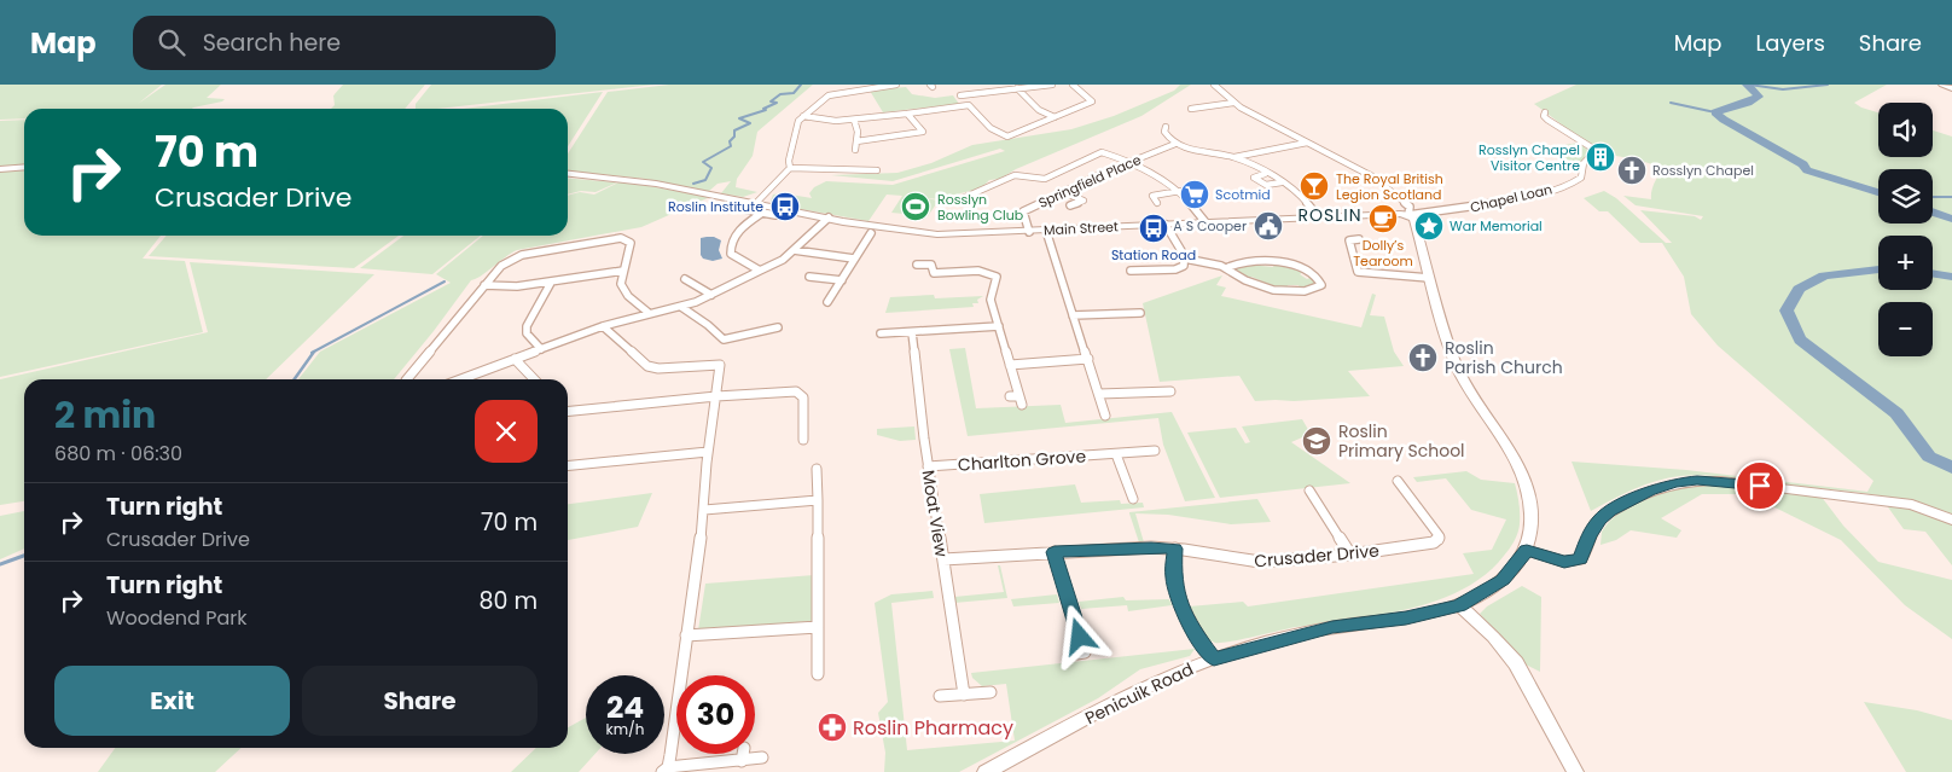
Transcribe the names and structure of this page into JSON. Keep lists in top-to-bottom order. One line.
{"streets":{"main road":["Main Street","Penicuik Road"],"street":["Springfield Place","Chapel Loan","Charlton Grove","Moat View","Crusader Drive"]},"crossings":[["Springfield Place","Main Street"],["Chapel Loan","Main Street"],["Chapel Loan","Penicuik Road"],["Main Street","Penicuik Road"],["Charlton Grove","Moat View"],["Moat View","Crusader Drive"]],"districts":["ROSLIN"],"places":{"building":["Rosslyn Chapel Visitor Centre"],"church":["Rosslyn Chapel","Roslin Parish Church"],"bar":["The Royal British Legion Scotland"],"supermarket":["Scotmid"],"bus stop":["Roslin Institute","Station Road"],"sports":["Rosslyn Bowling Club"],"cafe":["Dolly’s Tearoom"],"public building":["A S Cooper"],"place":["War Memorial"],"school or university":["Roslin Primary School"],"pharmacy":["Roslin Pharmacy"]},"page":{"header":"Map","search":"Search here","nav":["Map","Layers","Share"],"map_buttons":["+","−"],"turn":["70 m","Crusader Drive"],"heading":["2 min","680 m · 06:30"],"list":[{"name":"Turn right","note":"Crusader Drive","value":"70 m"},{"name":"Turn right","note":"Woodend Park","value":"80 m"}],"buttons":["Exit","Share"],"speed":"24 km/h","limit":"30"}}
